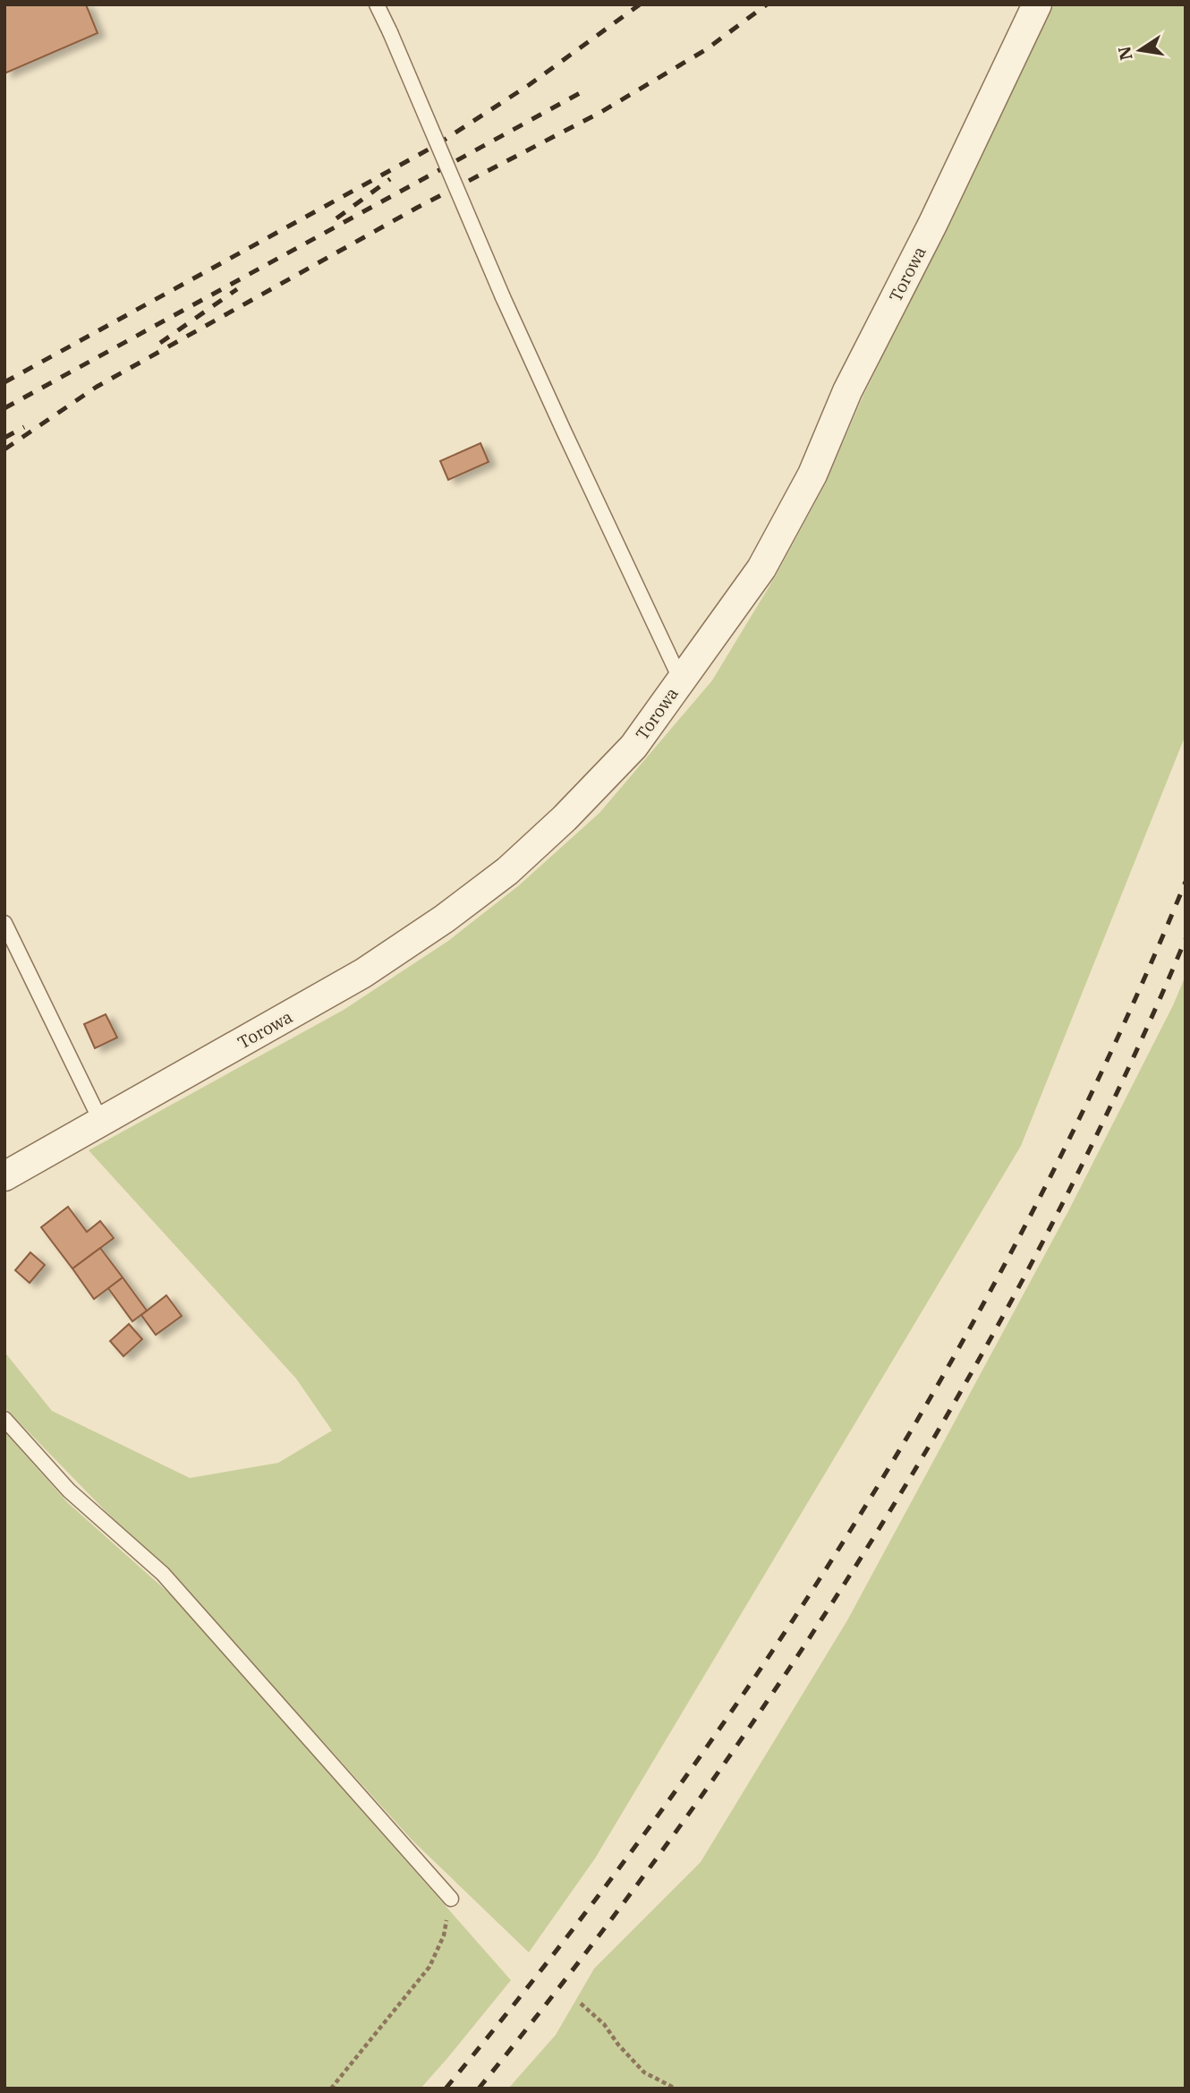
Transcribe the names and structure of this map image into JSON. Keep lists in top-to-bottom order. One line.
{"streets":{"street":["Torowa"]},"north":"left"}
